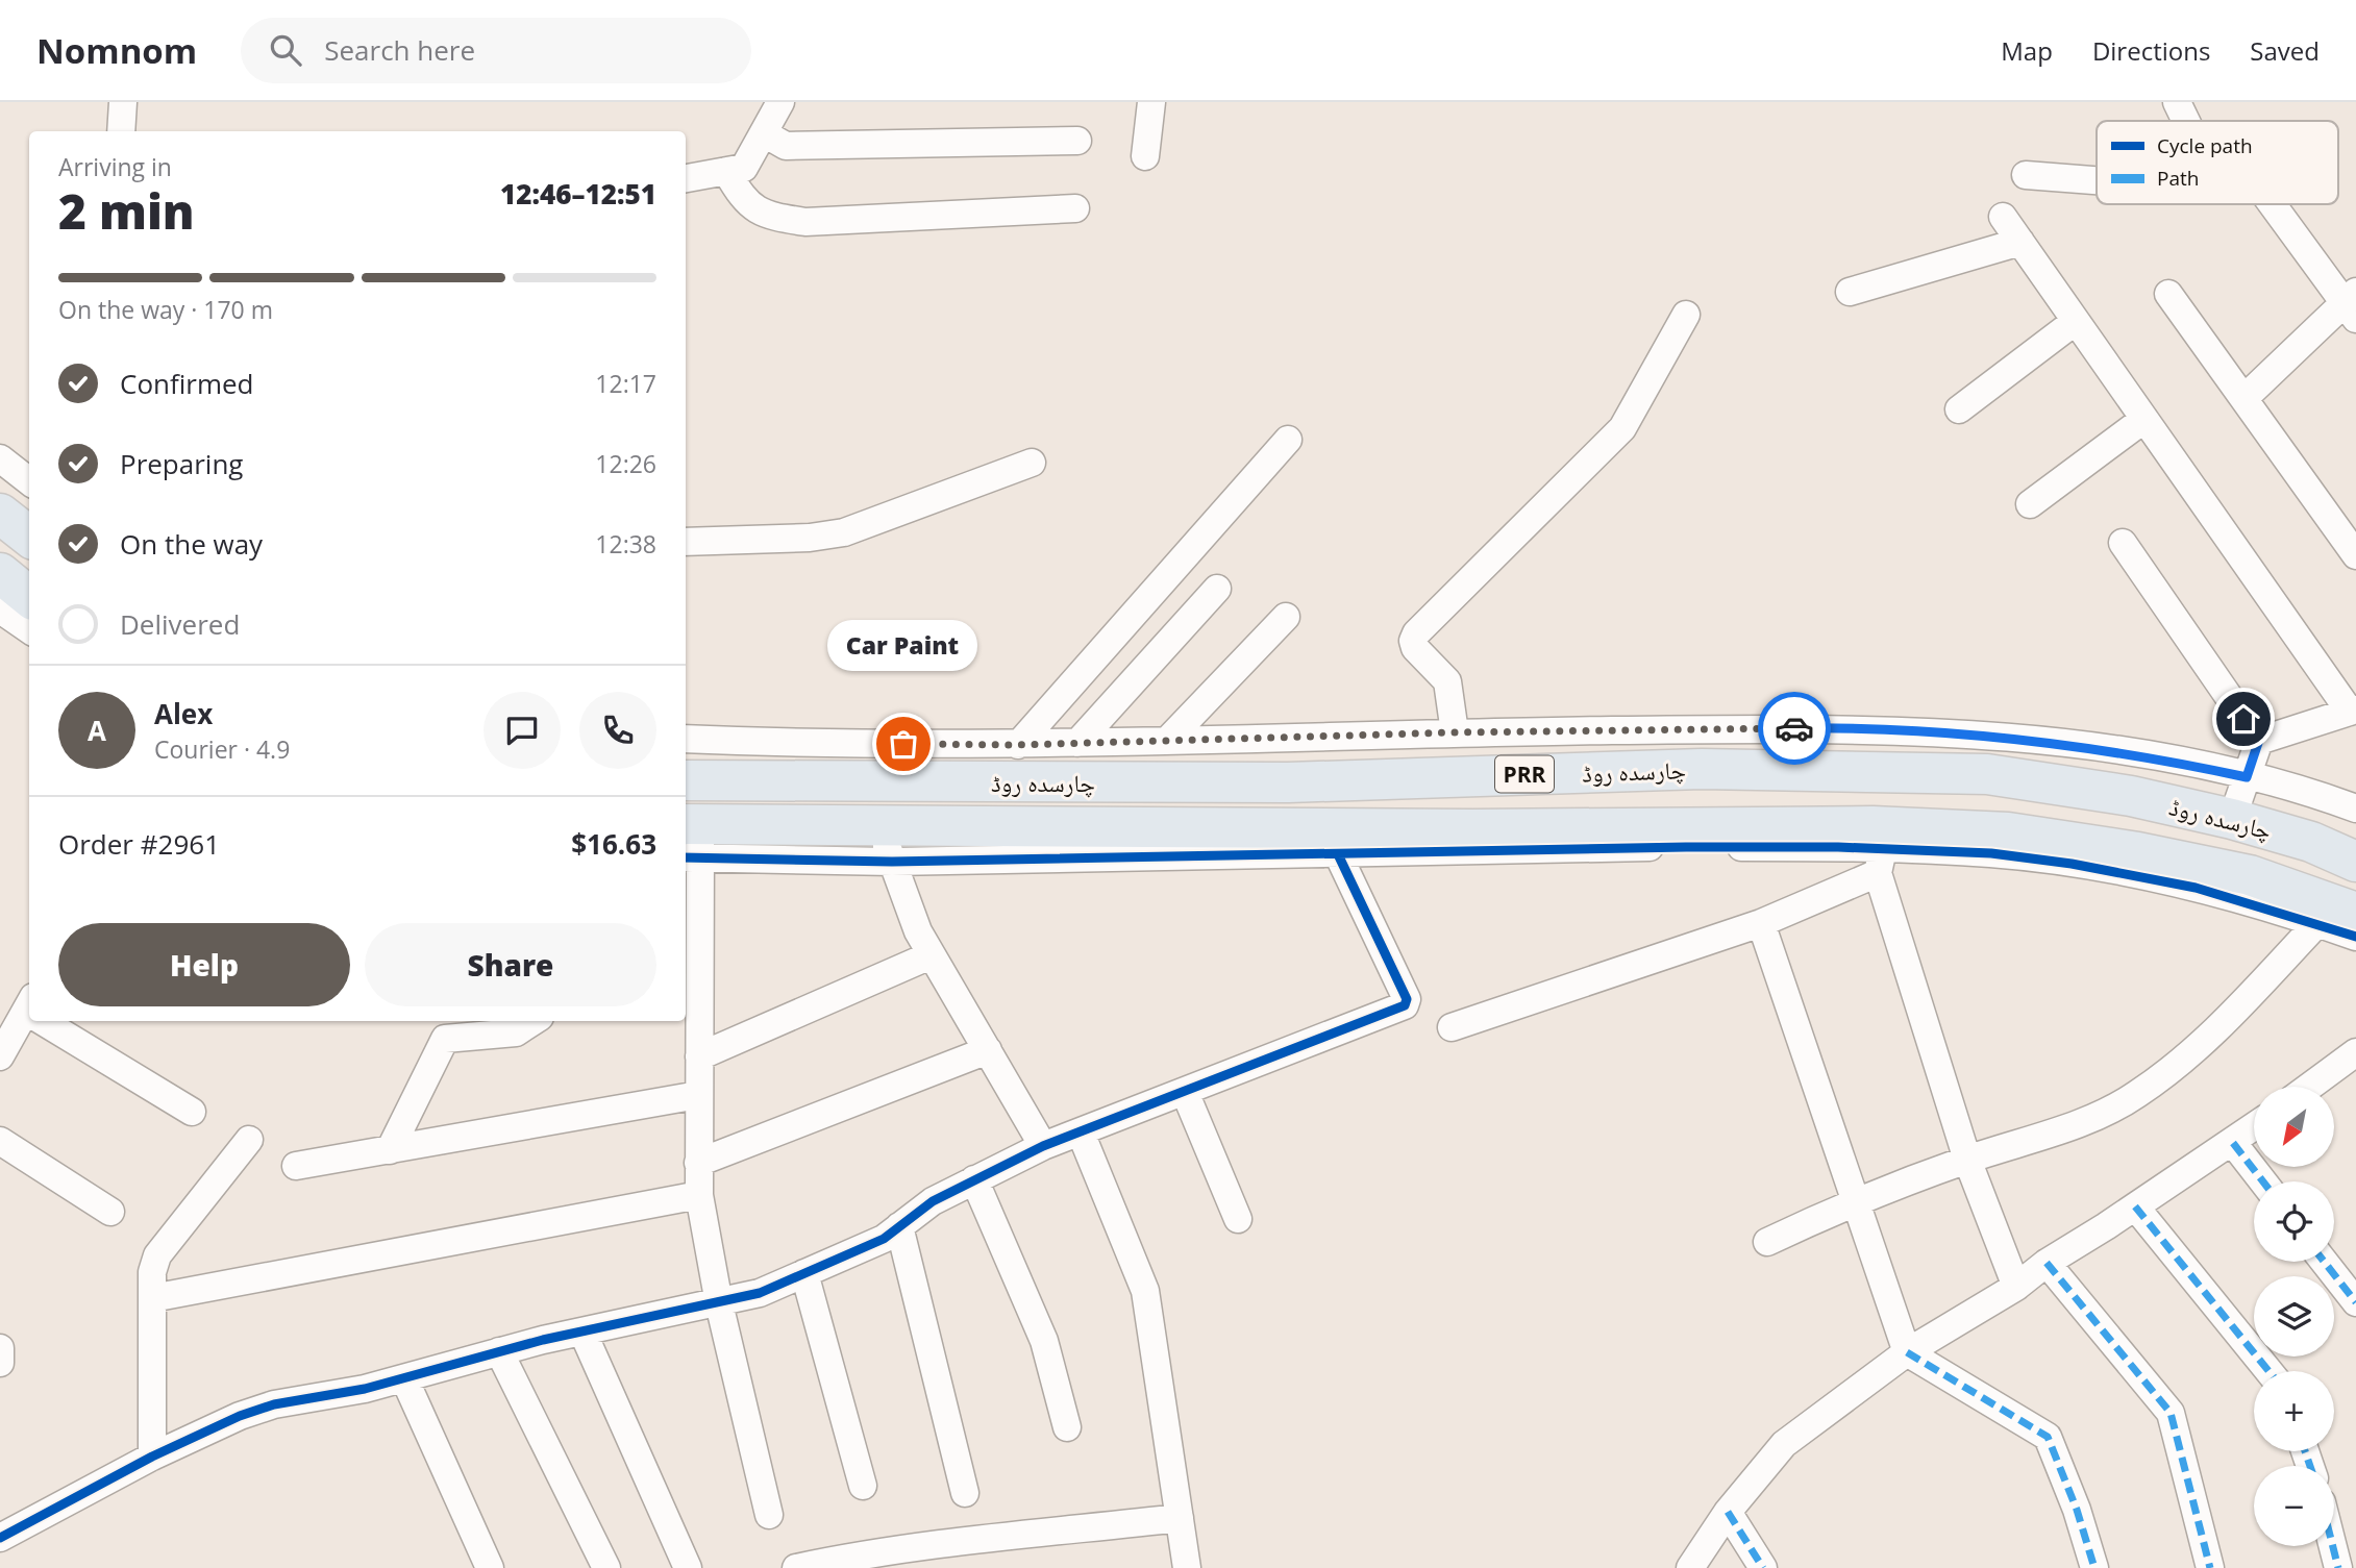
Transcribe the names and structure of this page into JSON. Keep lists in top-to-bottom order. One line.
{"streets":{"highway":["چارسدہ روڈ","PRR"]},"places":["Car Paint"],"legend":["Cycle path","Path"],"north":"bottom left","page":{"header":"Nomnom","search":"Search here","nav":["Map","Directions","Saved"],"heading":["2 min","Arriving in","12:46–12:51"],"panel":["Alex","Courier · 4.9","Order #2961","$16.63"],"bar":"On the way · 170 m","list":[["Confirmed","12:17"],["Preparing","12:26"],["On the way","12:38"],"Delivered"],"bubble":"Car Paint","round":"A","buttons":["Help","Share"],"map_buttons":["+","−"]}}
